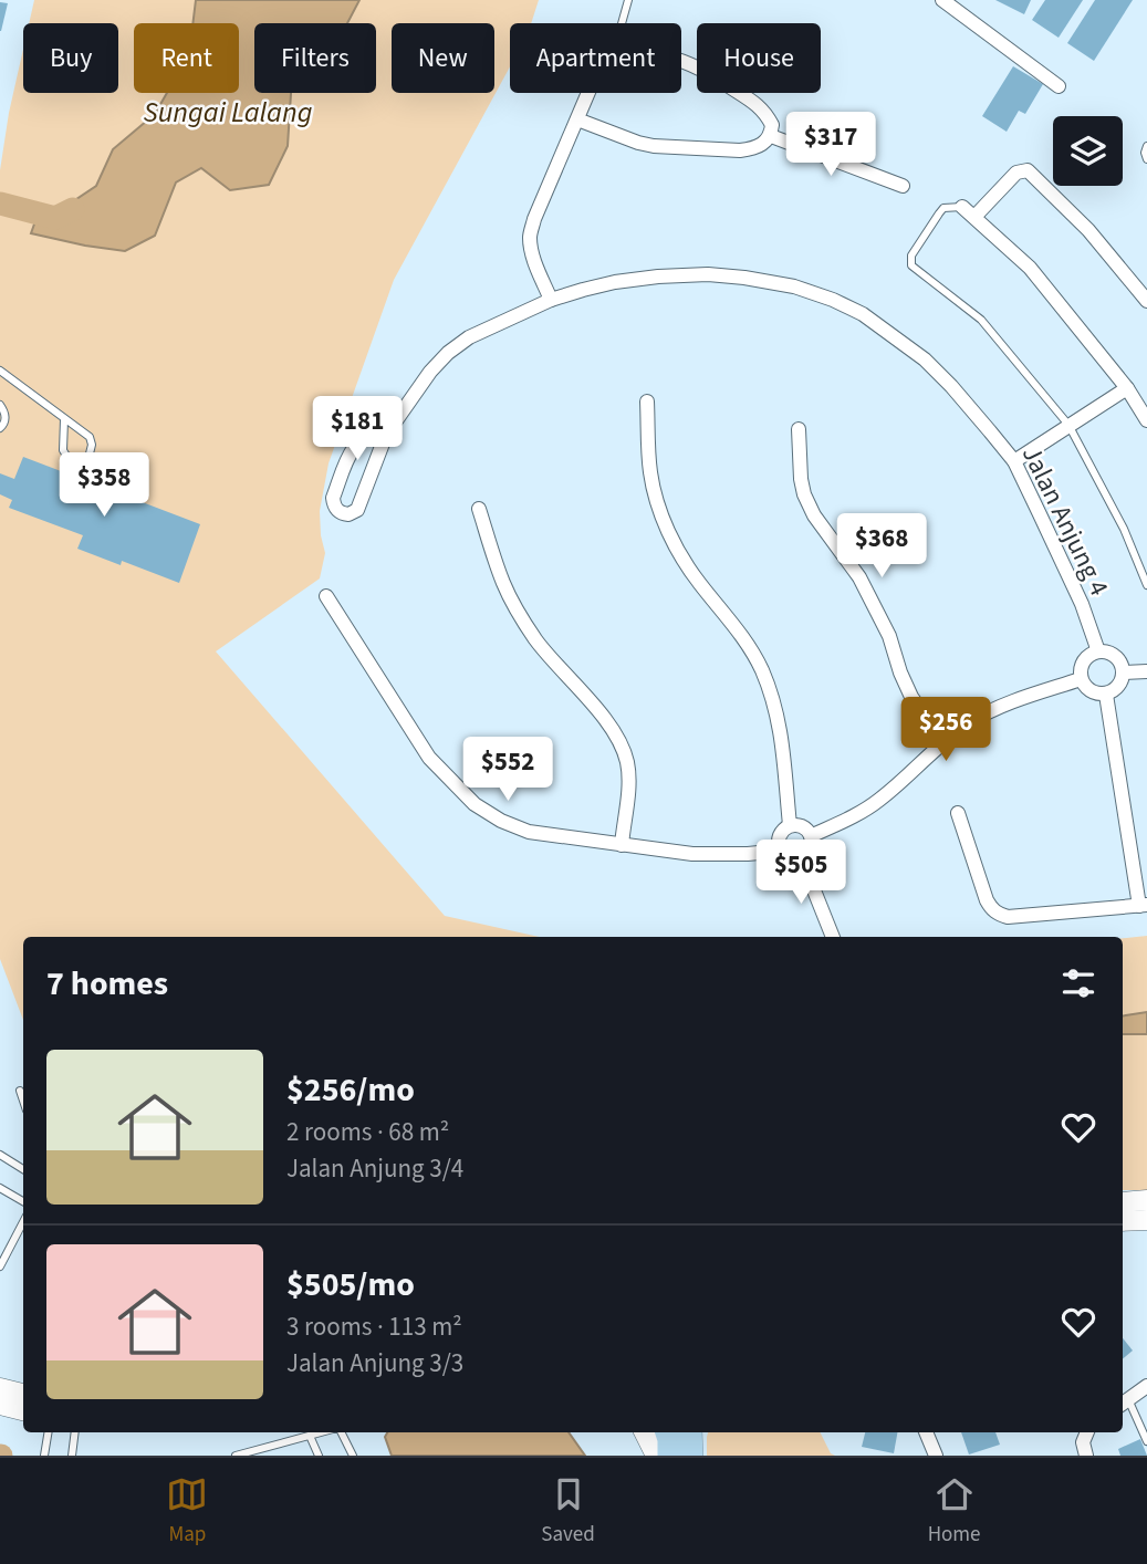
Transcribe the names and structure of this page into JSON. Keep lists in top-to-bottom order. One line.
{"streets":{"street":["Jalan Anjung 4"]},"water":["Sungai Lalang"],"page":{"chip":["Buy","Rent","Filters","New","Apartment","House"],"price":["$317","$181","$358","$368","$256","$552","$505"],"heading":"7 homes","list":[{"name":"$256/mo","note":"2 rooms · 68 m² · Jalan Anjung 3/4"},{"name":"$505/mo","note":"3 rooms · 113 m² · Jalan Anjung 3/3"}],"tabs":["Map","Saved","Home"]}}
